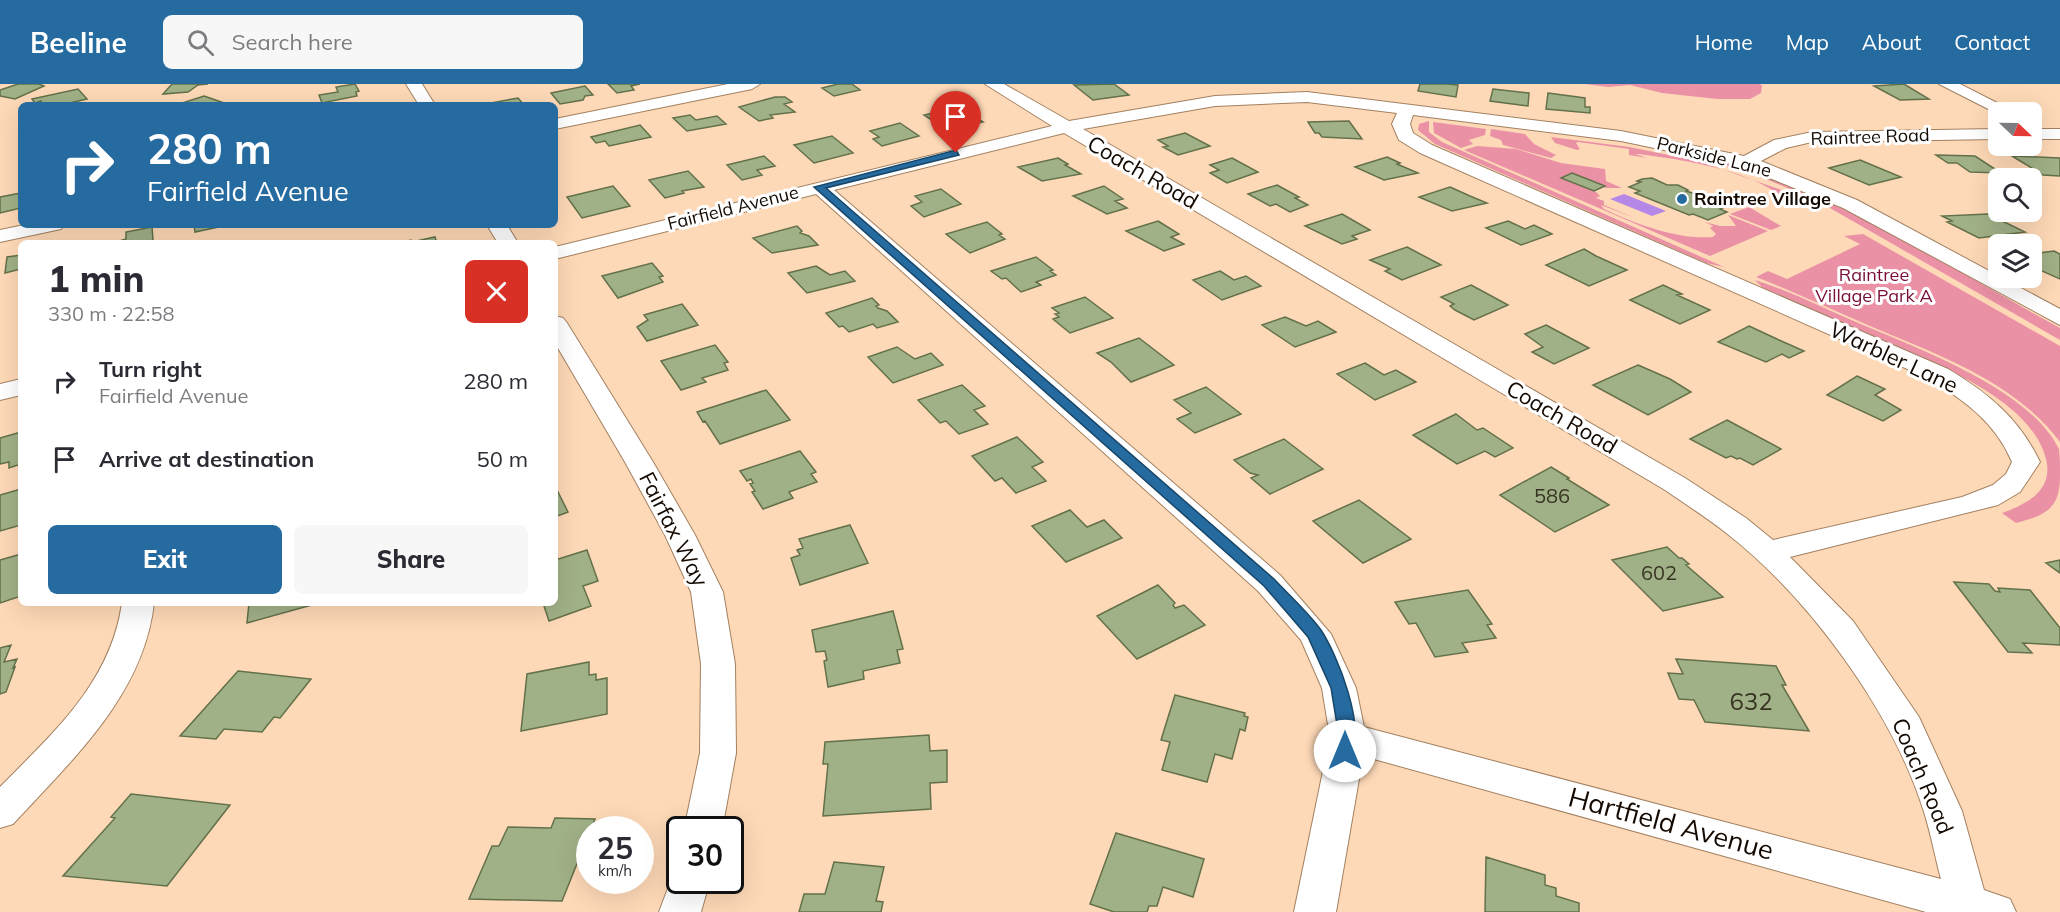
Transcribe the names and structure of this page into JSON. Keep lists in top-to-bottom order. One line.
{"streets":{"street":["Raintree Road","Parkside Lane","Coach Road","Fairfield Avenue","Warbler Lane","Fairfax Way","Hartfield Avenue"]},"crossings":[["Raintree Road","Parkside Lane"],["Parkside Lane","Fairfield Avenue"],["Parkside Lane","Warbler Lane"],["Coach Road","Fairfield Avenue"],["Coach Road","Warbler Lane"],["Coach Road","Hartfield Avenue"],["Fairfield Avenue","Warbler Lane"]],"parks":["Raintree Village Park A"],"places":["Raintree Village"],"house_numbers":["586","602","632"],"north":"right","page":{"header":"Beeline","search":"Search here","nav":["Home","Map","About","Contact"],"turn":["280 m","Fairfield Avenue"],"heading":["1 min","330 m · 22:58"],"list":[{"name":"Turn right","note":"Fairfield Avenue","value":"280 m"},{"name":"Arrive at destination","value":"50 m"}],"buttons":["Exit","Share"],"speed":"25 km/h","limit":"30"}}
